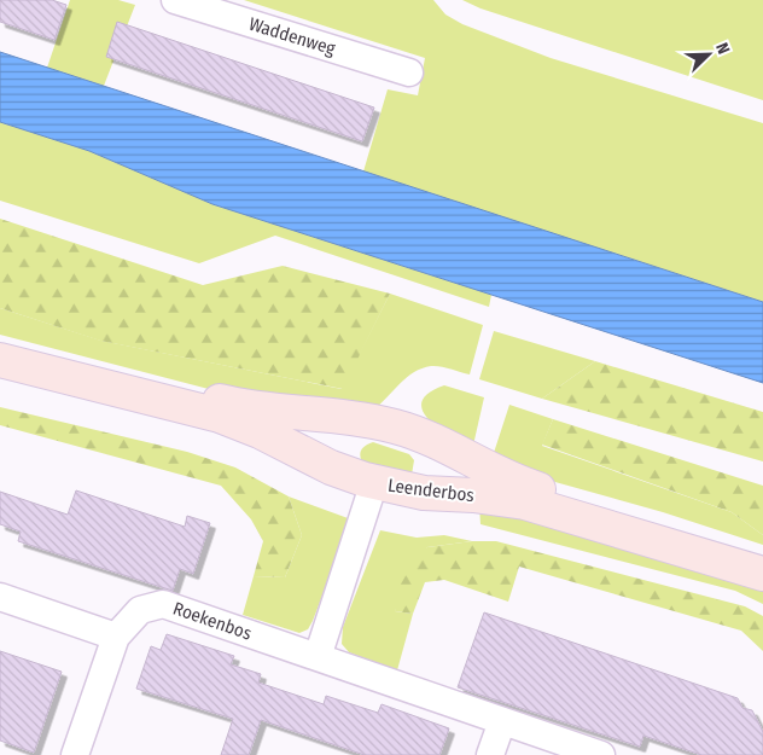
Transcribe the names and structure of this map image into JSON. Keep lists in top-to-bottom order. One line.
{"streets":{"main road":["Leenderbos"],"street":["Waddenweg","Roekenbos"]},"north":"top right"}
